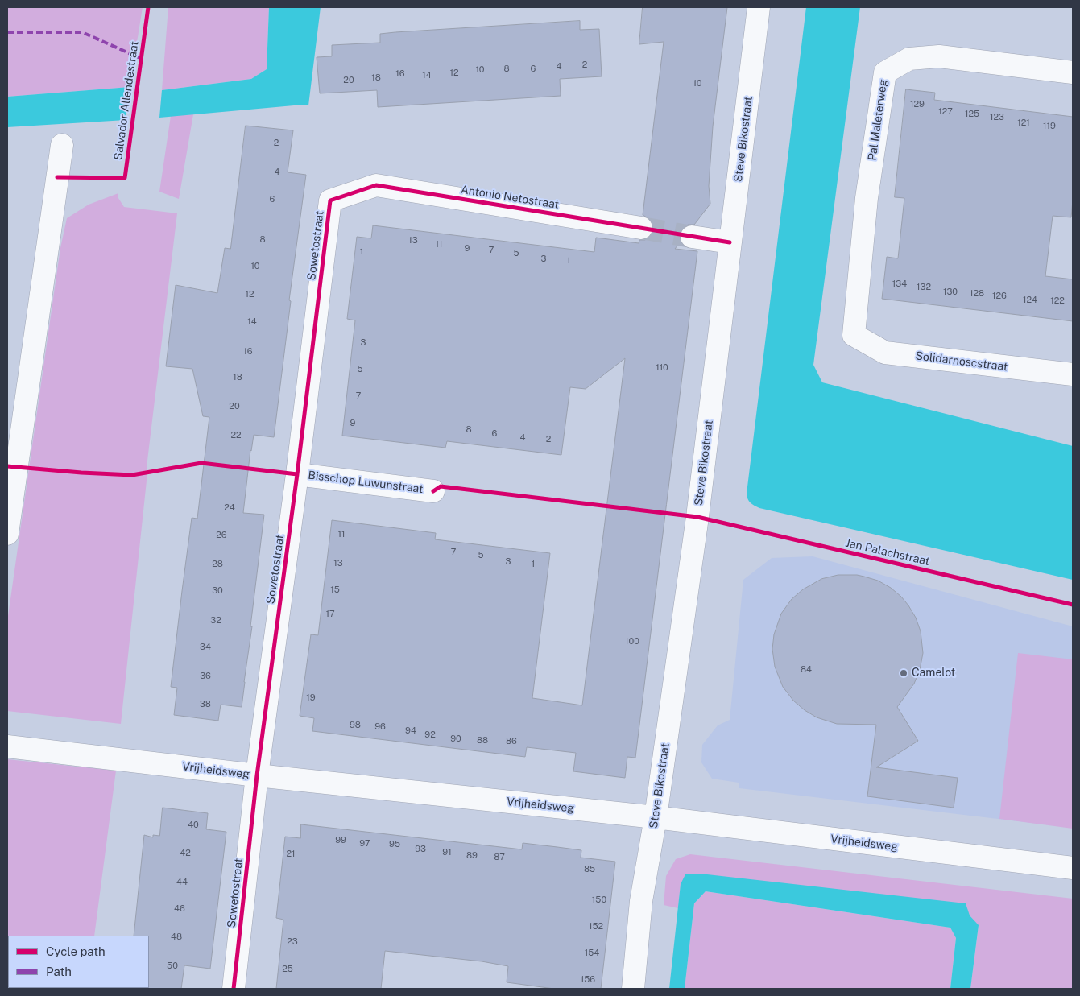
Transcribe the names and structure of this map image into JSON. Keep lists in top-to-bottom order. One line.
{"streets":{"street":["Pal Maleterweg","Steve Bikostraat","Antonio Netostraat","Sowetostraat","Solidarnoscstraat","Bisschop Luwunstraat","Vrijheidsweg"],"cycle path":["Salvador Allendestraat","Jan Palachstraat"]},"crossings":[["Pal Maleterweg","Solidarnoscstraat"],["Steve Bikostraat","Vrijheidsweg"],["Antonio Netostraat","Sowetostraat"],["Sowetostraat","Bisschop Luwunstraat"],["Sowetostraat","Vrijheidsweg"]],"places":["Camelot"],"house_numbers":["2","4","8","6","10","12","16","14","18","20","10","129","127","125","123","121","119","2","4","6","8","13","11","9","7","1","5","3","1","10","134","132","130","128","12","126","124","122","14","3","16","110","5","18","7","20","9","8","6","22","4","2","24","11","26","7","5","3","13","28","1","15","30","17","32","100","34","84","36","19","38","98","96","94","92","90","88","86","40","99","97","95","93","91","42","21","89","87","85","44","150","46","152","48","23","154","50","25","156"],"legend":["Cycle path","Path"]}
